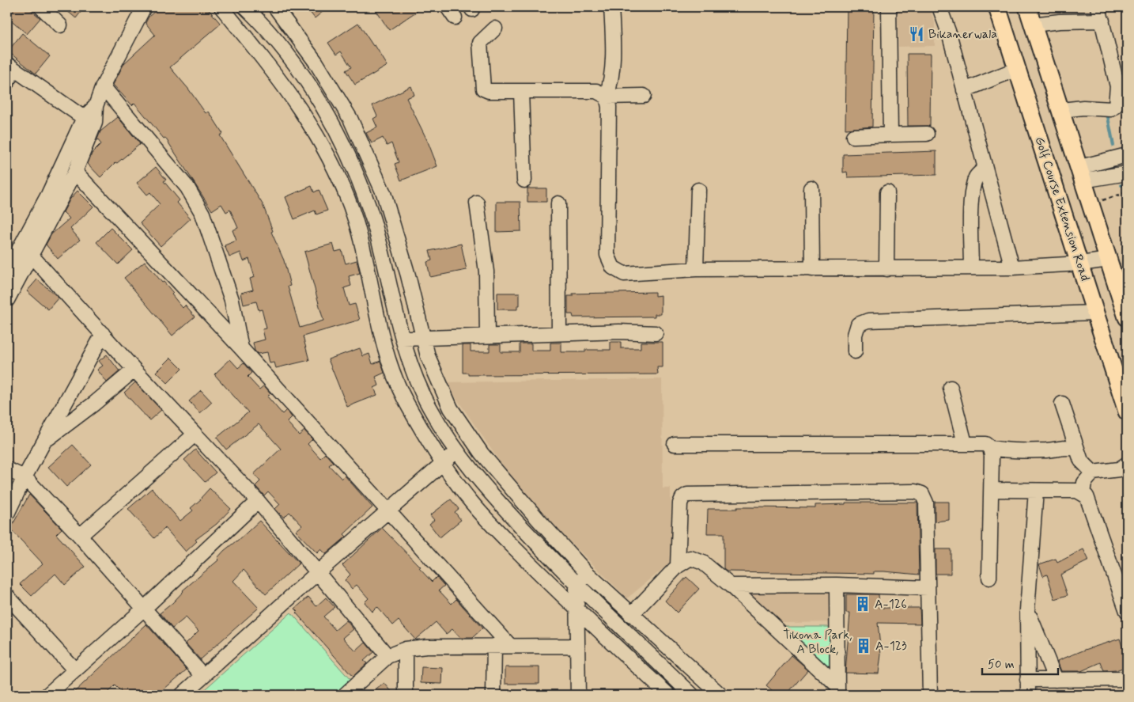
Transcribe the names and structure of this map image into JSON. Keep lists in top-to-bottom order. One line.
{"streets":{"main road":["Golf Course Extension Road"]},"parks":["Tikona Park, A Block,"],"places":{"restaurant":["Bikanerwala"],"building":["A-126","A-123"]},"scale_bar":"50 m"}
